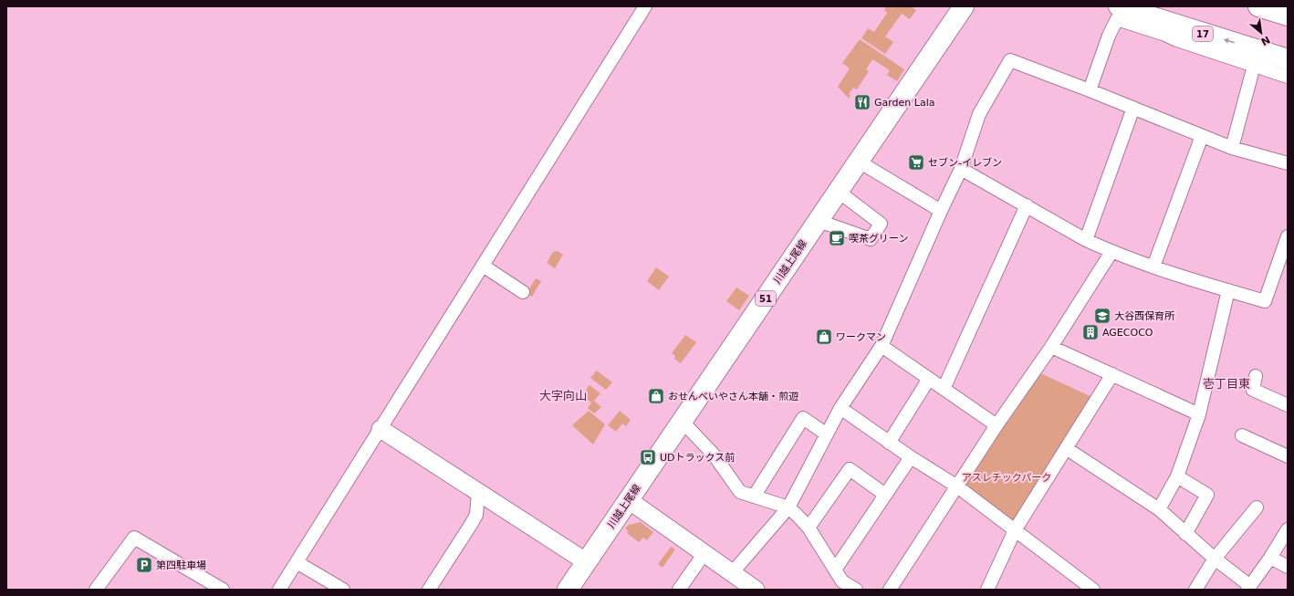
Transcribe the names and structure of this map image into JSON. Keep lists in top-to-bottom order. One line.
{"streets":{"main road":["17","川越上尾線","51"]},"districts":["壱丁目東","大字向山"],"parks":["アスレチックパーク"],"places":{"restaurant":["Garden Lala"],"supermarket":["セブン-イレブン"],"cafe":["喫茶グリーン"],"school or university":["大谷西保育所"],"building":["AGECOCO"],"shop":["ワークマン","おせんべいやさん本舗・煎遊"],"bus stop":["UDトラックス前"],"parking":["第四駐車場"]},"north":"bottom right"}
